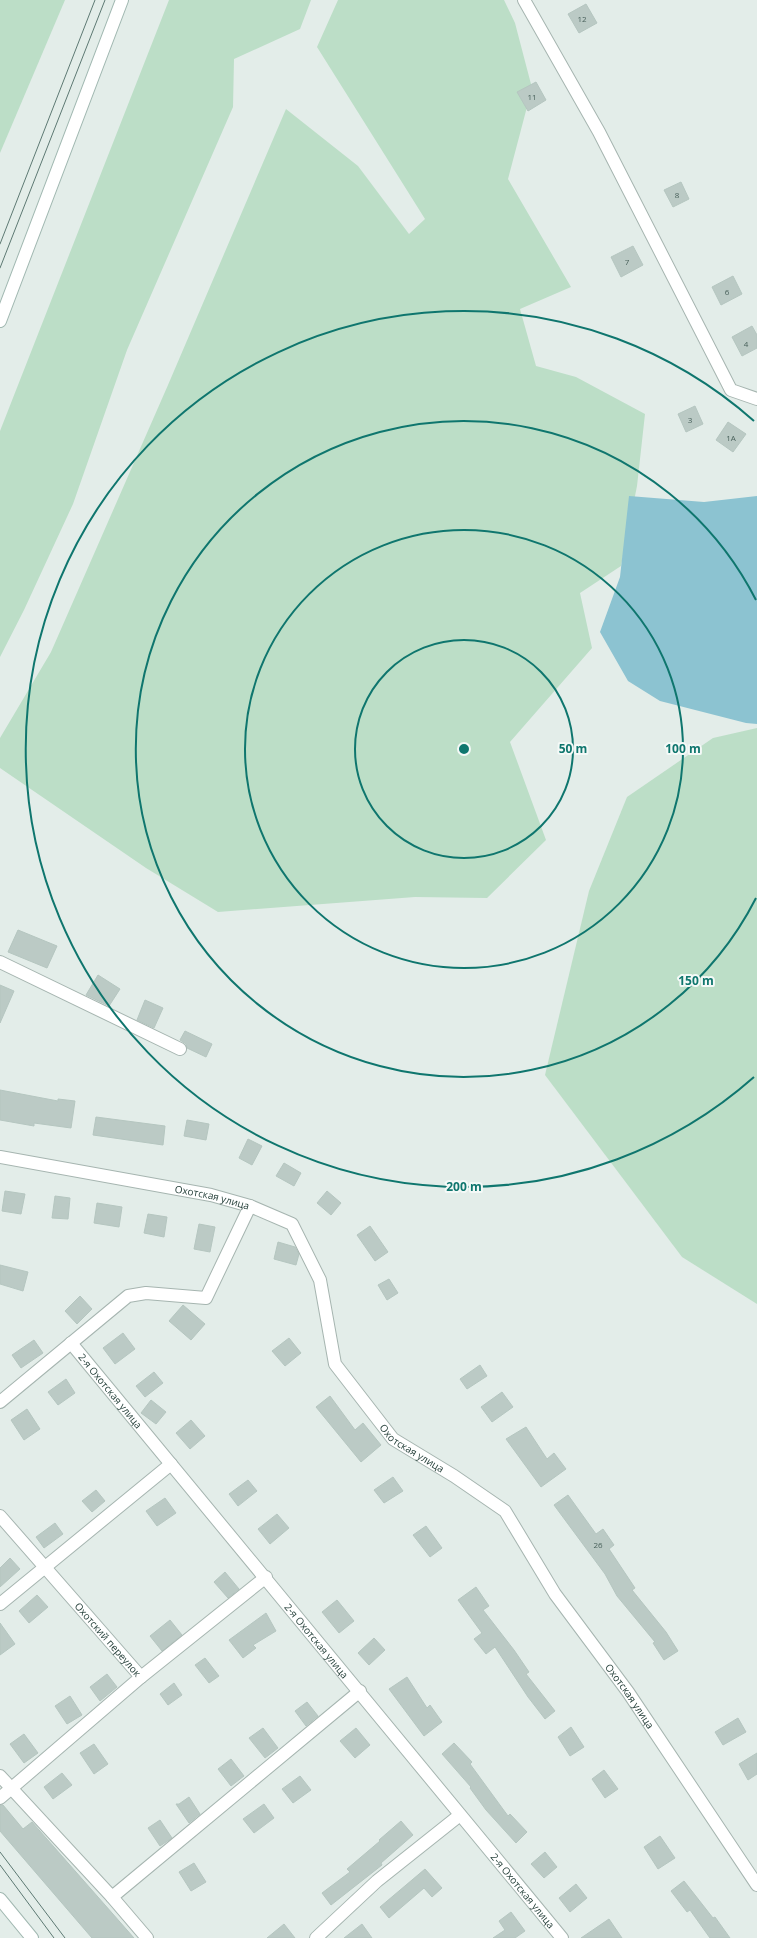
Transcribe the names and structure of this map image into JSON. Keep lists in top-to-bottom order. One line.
{"streets":{"street":["Охотская улица","2-я Охотская улица","Охотский переулок"]},"house_numbers":["12","11","8","7","6","4","3","1А","26"],"rings":["50 m","100 m","150 m","200 m"]}
